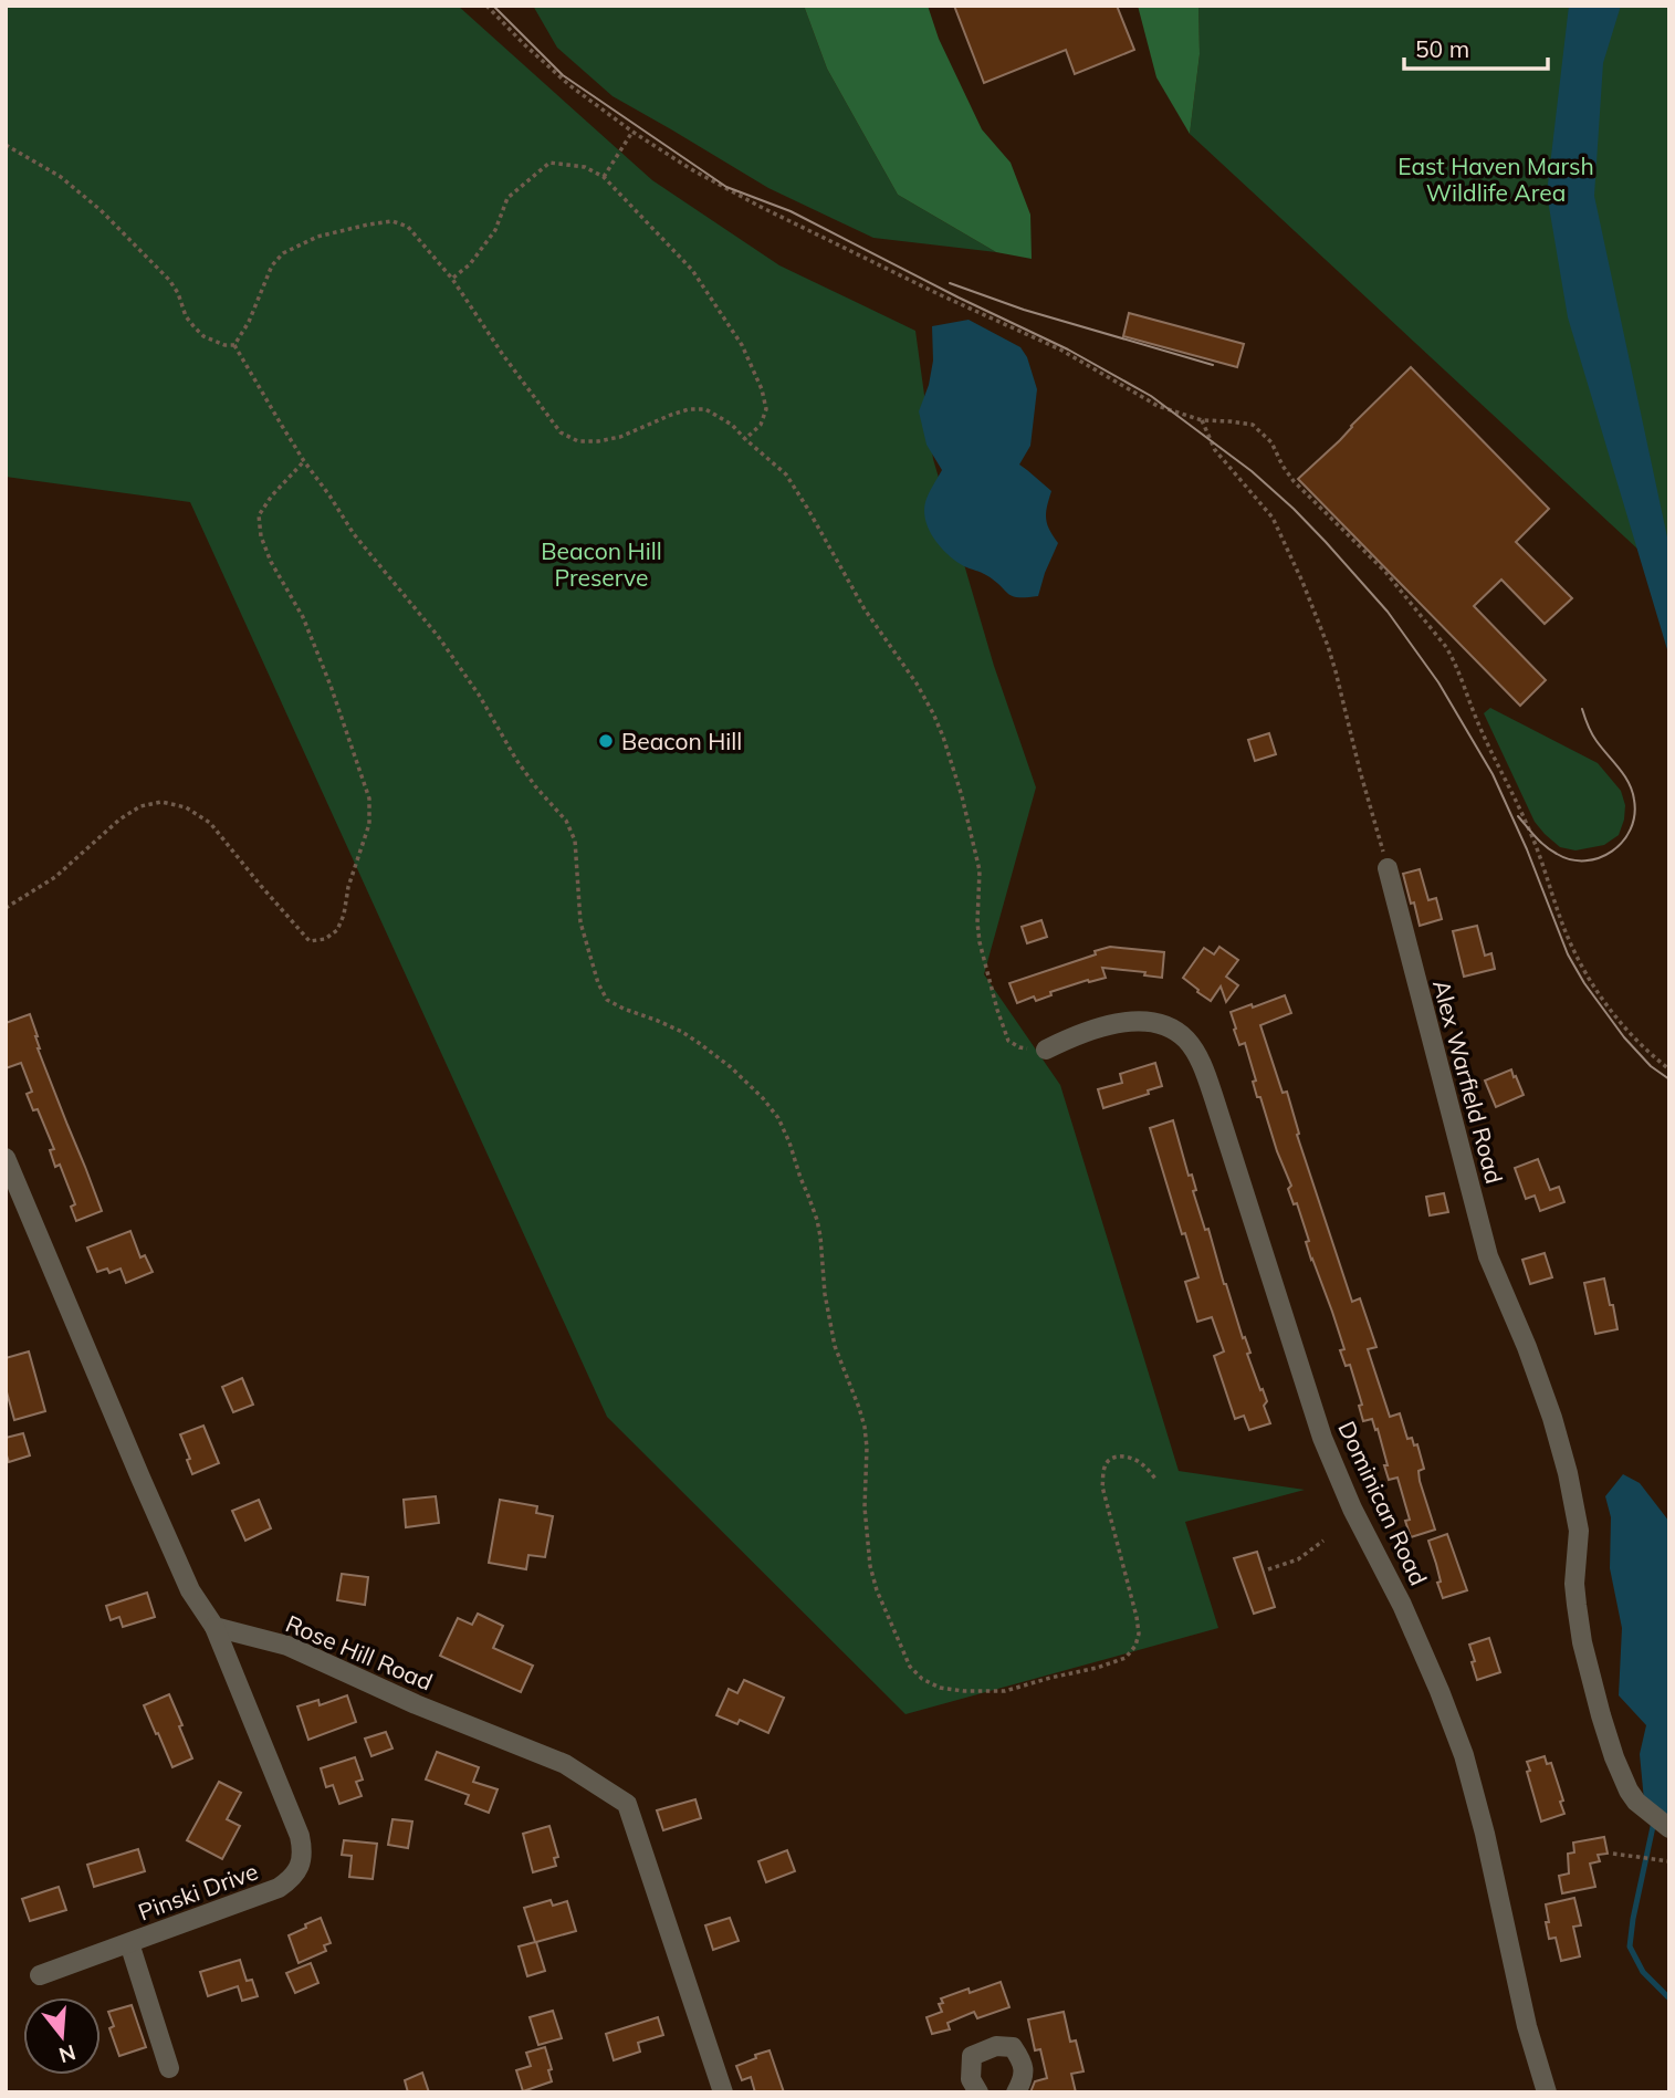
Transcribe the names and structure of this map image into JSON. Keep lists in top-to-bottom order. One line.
{"streets":{"street":["Alex Warfield Road","Dominican Road","Rose Hill Road","Pinski Drive"]},"crossings":[["Rose Hill Road","Pinski Drive"]],"parks":["East Haven Marsh Wildlife Area","Beacon Hill Preserve"],"places":["Beacon Hill"],"scale_bar":"50 m","north":"bottom"}
